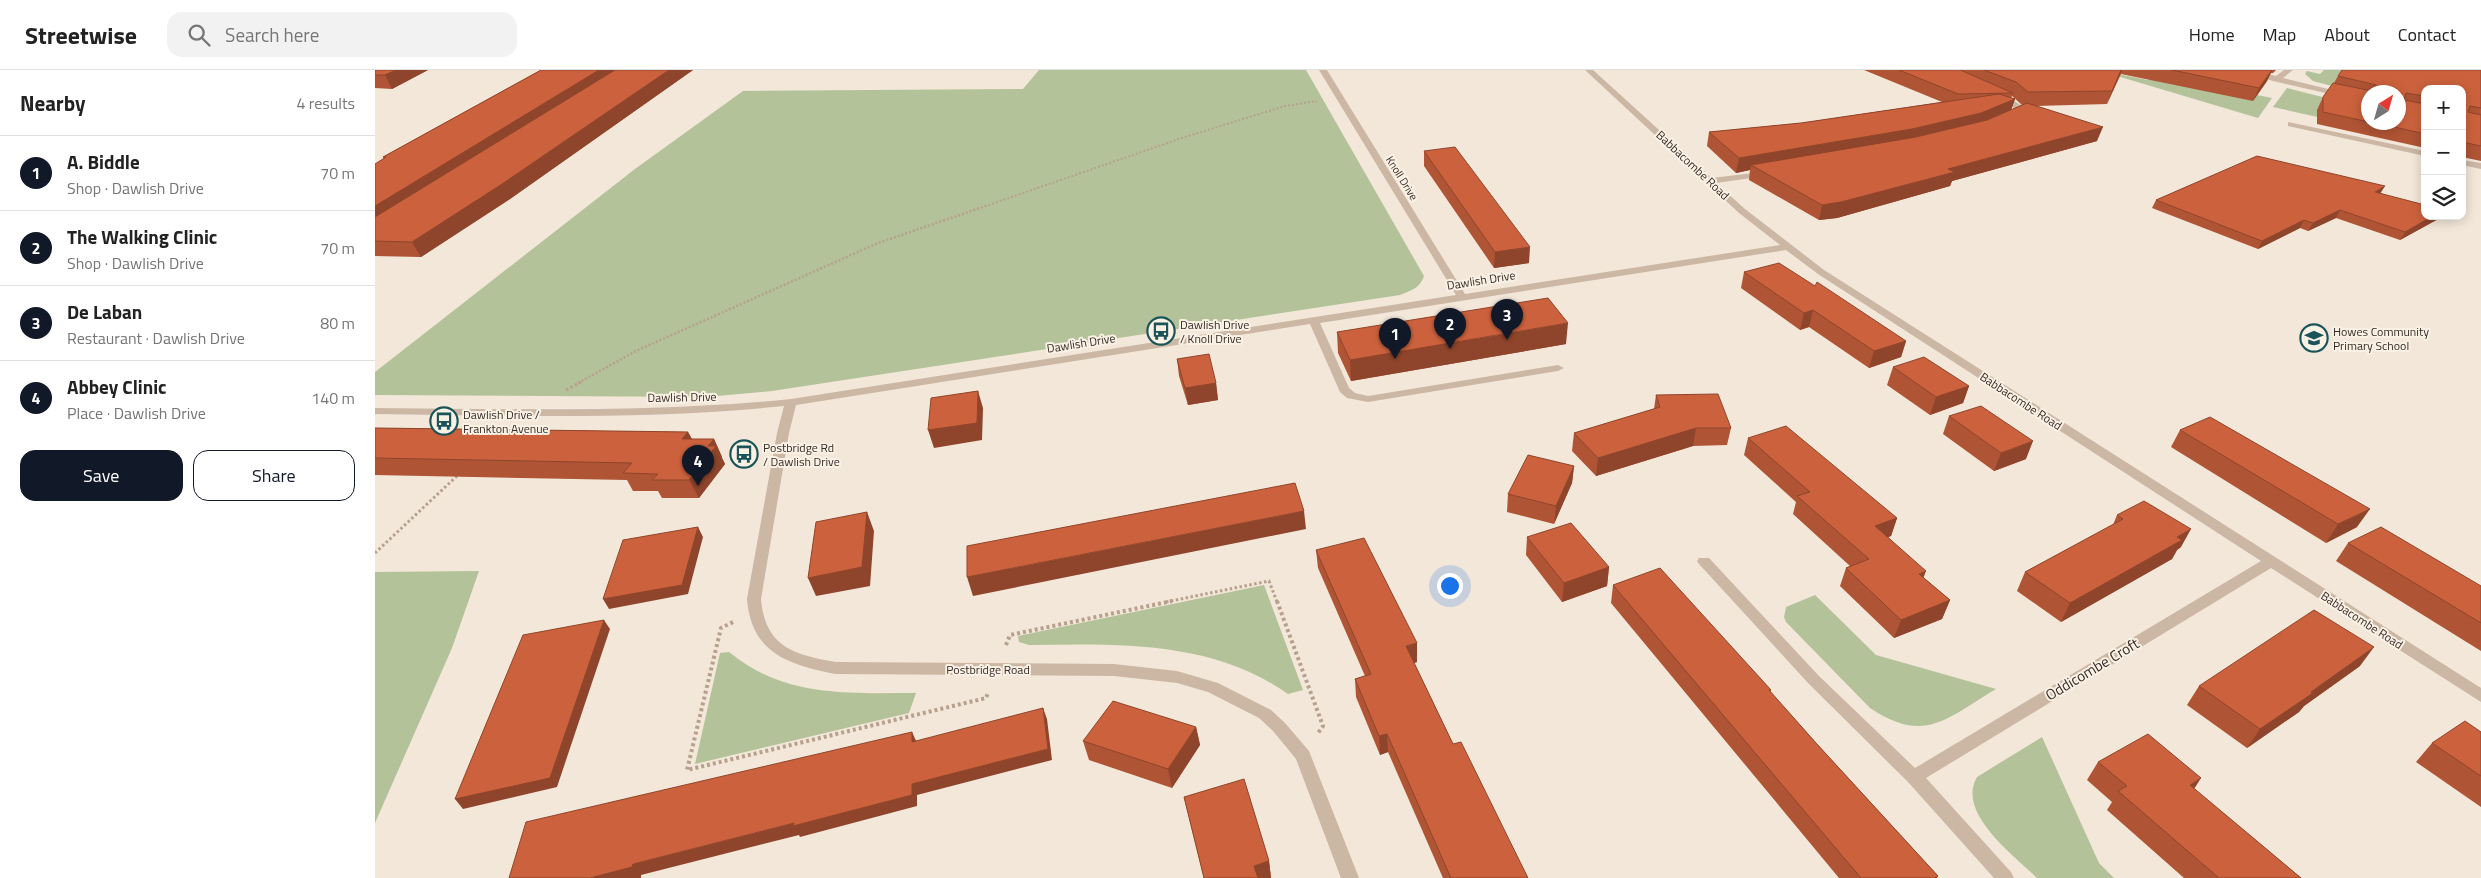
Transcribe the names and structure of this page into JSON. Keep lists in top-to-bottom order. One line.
{"streets":{"street":["Babbacombe Road","Knoll Drive","Dawlish Drive","Postbridge Road","Oddicombe Croft"]},"crossings":[["Babbacombe Road","Dawlish Drive"],["Babbacombe Road","Oddicombe Croft"],["Knoll Drive","Dawlish Drive"],["Dawlish Drive","Postbridge Road"]],"places":{"bus stop":["Dawlish Drive / Knoll Drive","Dawlish Drive / Frankton Avenue","Postbridge Rd / Dawlish Drive"],"school or university":["Howes Community Primary School"]},"north":"top right","page":{"header":"Streetwise","search":"Search here","nav":["Home","Map","About","Contact"],"heading":["Nearby","4 results"],"map_buttons":["+","−"],"list":[{"mark":"1","name":"A. Biddle","note":"Shop · Dawlish Drive","value":"70 m"},{"mark":"2","name":"The Walking Clinic","note":"Shop · Dawlish Drive","value":"70 m"},{"mark":"3","name":"De Laban","note":"Restaurant · Dawlish Drive","value":"80 m"},{"mark":"4","name":"Abbey Clinic","note":"Place · Dawlish Drive","value":"140 m"}],"pins":["3","2","1","4"],"buttons":["Save","Share"]}}
